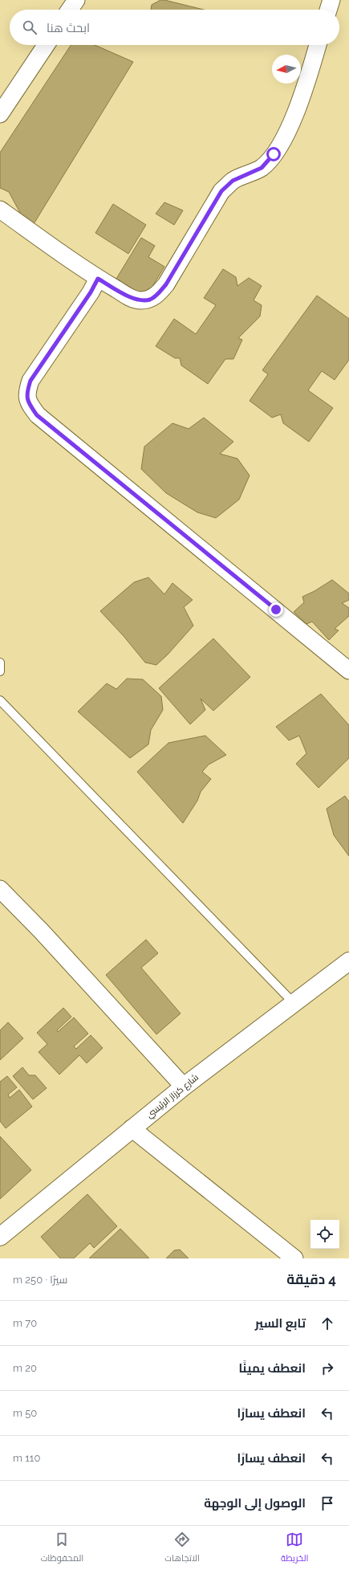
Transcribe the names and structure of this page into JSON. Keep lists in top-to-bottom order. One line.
{"streets":{"street":["شارع كرزاز الرئيسي"]},"north":"left","page":{"search":"ابحث هنا","heading":["4 دقيقة","سيرًا · 250 m"],"list":[["تابع السير","70 m"],["انعطف يمينًا","20 m"],["انعطف يسارًا","50 m"],["انعطف يسارًا","110 m"],"الوصول إلى الوجهة"],"nav":["الخريطة","الاتجاهات","المحفوظات"]}}
